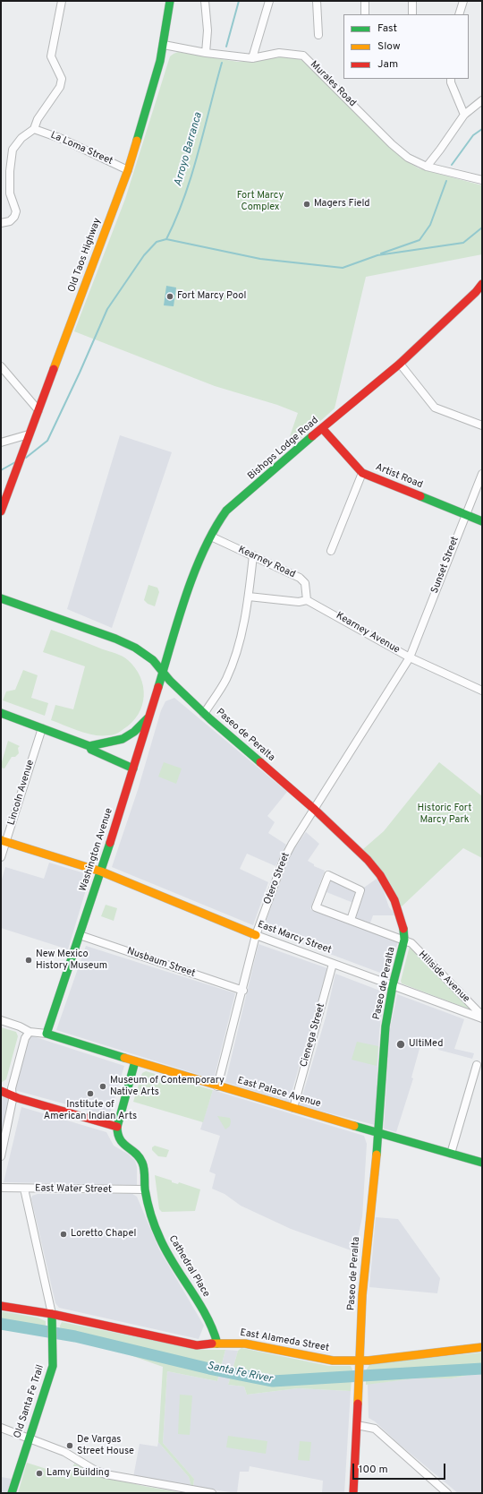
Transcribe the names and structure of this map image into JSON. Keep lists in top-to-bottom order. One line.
{"streets":{"street":["Murales Road","La Loma Street","Old Taos Highway","Bishops Lodge Road","Artist Road","Kearney Road","Sunset Street","Kearney Avenue","Paseo de Peralta","Lincoln Avenue","Washington Avenue","Otero Street","East Marcy Street","Nusbaum Street","Hillside Avenue","Cienega Street","East Palace Avenue","East Water Street","Cathedral Place","East Alameda Street","Old Santa Fe Trail"]},"crossings":[["Murales Road","Old Taos Highway"],["La Loma Street","Old Taos Highway"],["Bishops Lodge Road","Artist Road"],["Bishops Lodge Road","Kearney Road"],["Bishops Lodge Road","Paseo de Peralta"],["Bishops Lodge Road","Washington Avenue"],["Artist Road","Sunset Street"],["Kearney Road","Kearney Avenue"],["Sunset Street","Kearney Avenue"],["Sunset Street","Otero Street"],["Kearney Avenue","Otero Street"],["Paseo de Peralta","Washington Avenue"],["Paseo de Peralta","Otero Street"],["Paseo de Peralta","East Marcy Street"],["Paseo de Peralta","Hillside Avenue"],["Paseo de Peralta","East Palace Avenue"],["Paseo de Peralta","East Alameda Street"],["Lincoln Avenue","East Marcy Street"],["Washington Avenue","East Marcy Street"],["Washington Avenue","Nusbaum Street"],["Washington Avenue","East Palace Avenue"],["Otero Street","East Marcy Street"],["Otero Street","Nusbaum Street"],["Otero Street","East Palace Avenue"],["East Marcy Street","Cienega Street"],["Cienega Street","East Palace Avenue"],["East Water Street","Cathedral Place"],["East Water Street","Old Santa Fe Trail"],["Cathedral Place","East Alameda Street"],["East Alameda Street","Old Santa Fe Trail"]],"water":["Arroyo Barranca","Santa Fe River"],"parks":["Fort Marcy Complex","Historic Fort Marcy Park"],"places":["Magers Field","Fort Marcy Pool","New Mexico History Museum","UltiMed","Museum of Contemporary Native Arts","Institute of American Indian Arts","Loretto Chapel","De Vargas Street House","Lamy Building"],"legend":["Fast","Slow","Jam"],"scale_bar":"100 m"}
